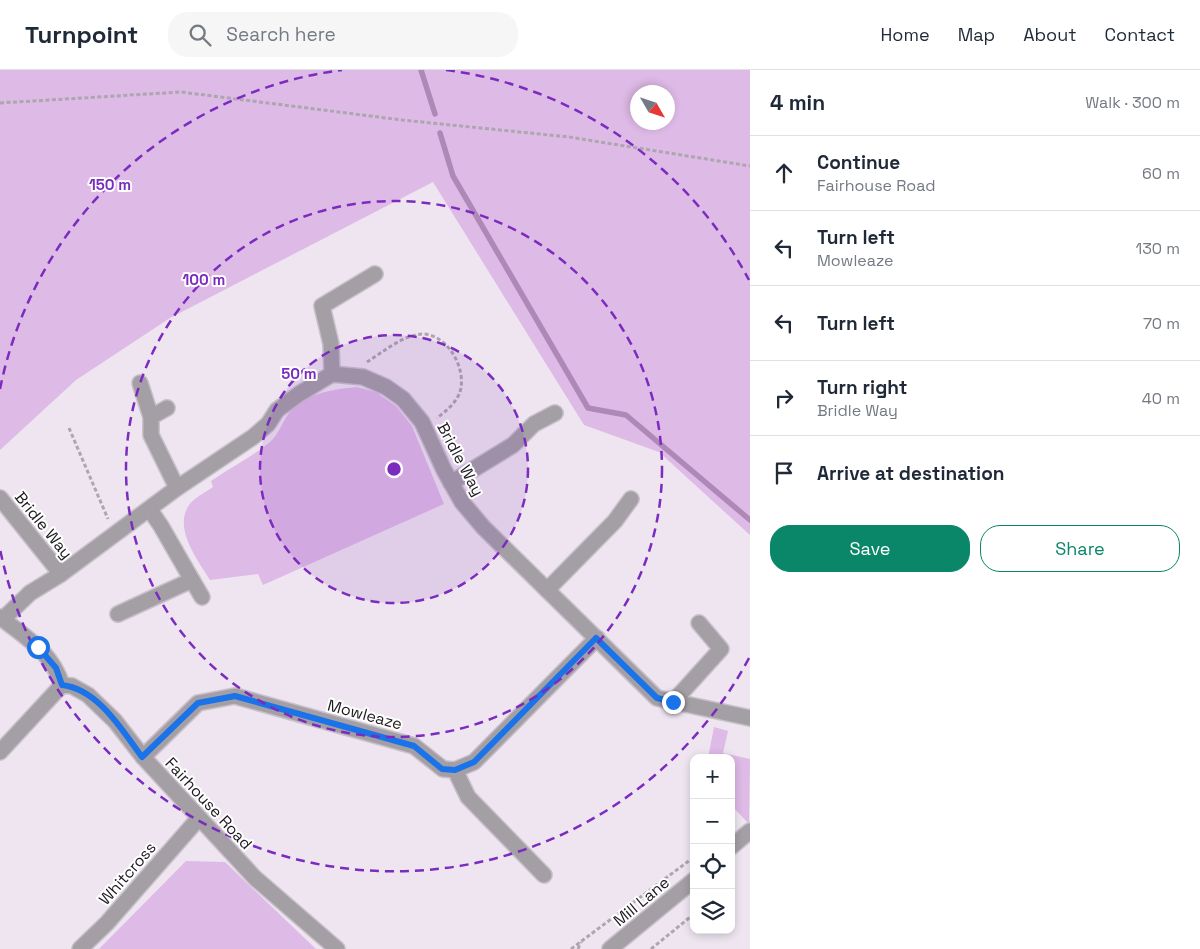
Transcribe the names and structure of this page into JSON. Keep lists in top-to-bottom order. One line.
{"streets":{"street":["Bridle Way","Mowleaze","Fairhouse Road","Whitcross","Mill Lane"]},"crossings":[["Mowleaze","Fairhouse Road"],["Fairhouse Road","Whitcross"]],"north":"bottom right","page":{"header":"Turnpoint","search":"Search here","nav":["Home","Map","About","Contact"],"heading":["4 min","Walk · 300 m"],"list":[["Continue","Fairhouse Road","60 m"],["Turn left","Mowleaze","130 m"],["Turn left","70 m"],["Turn right","Bridle Way","40 m"],"Arrive at destination"],"buttons":["Save","Share"],"map_buttons":["+","−"]},"rings":["150 m","100 m","50 m"]}
